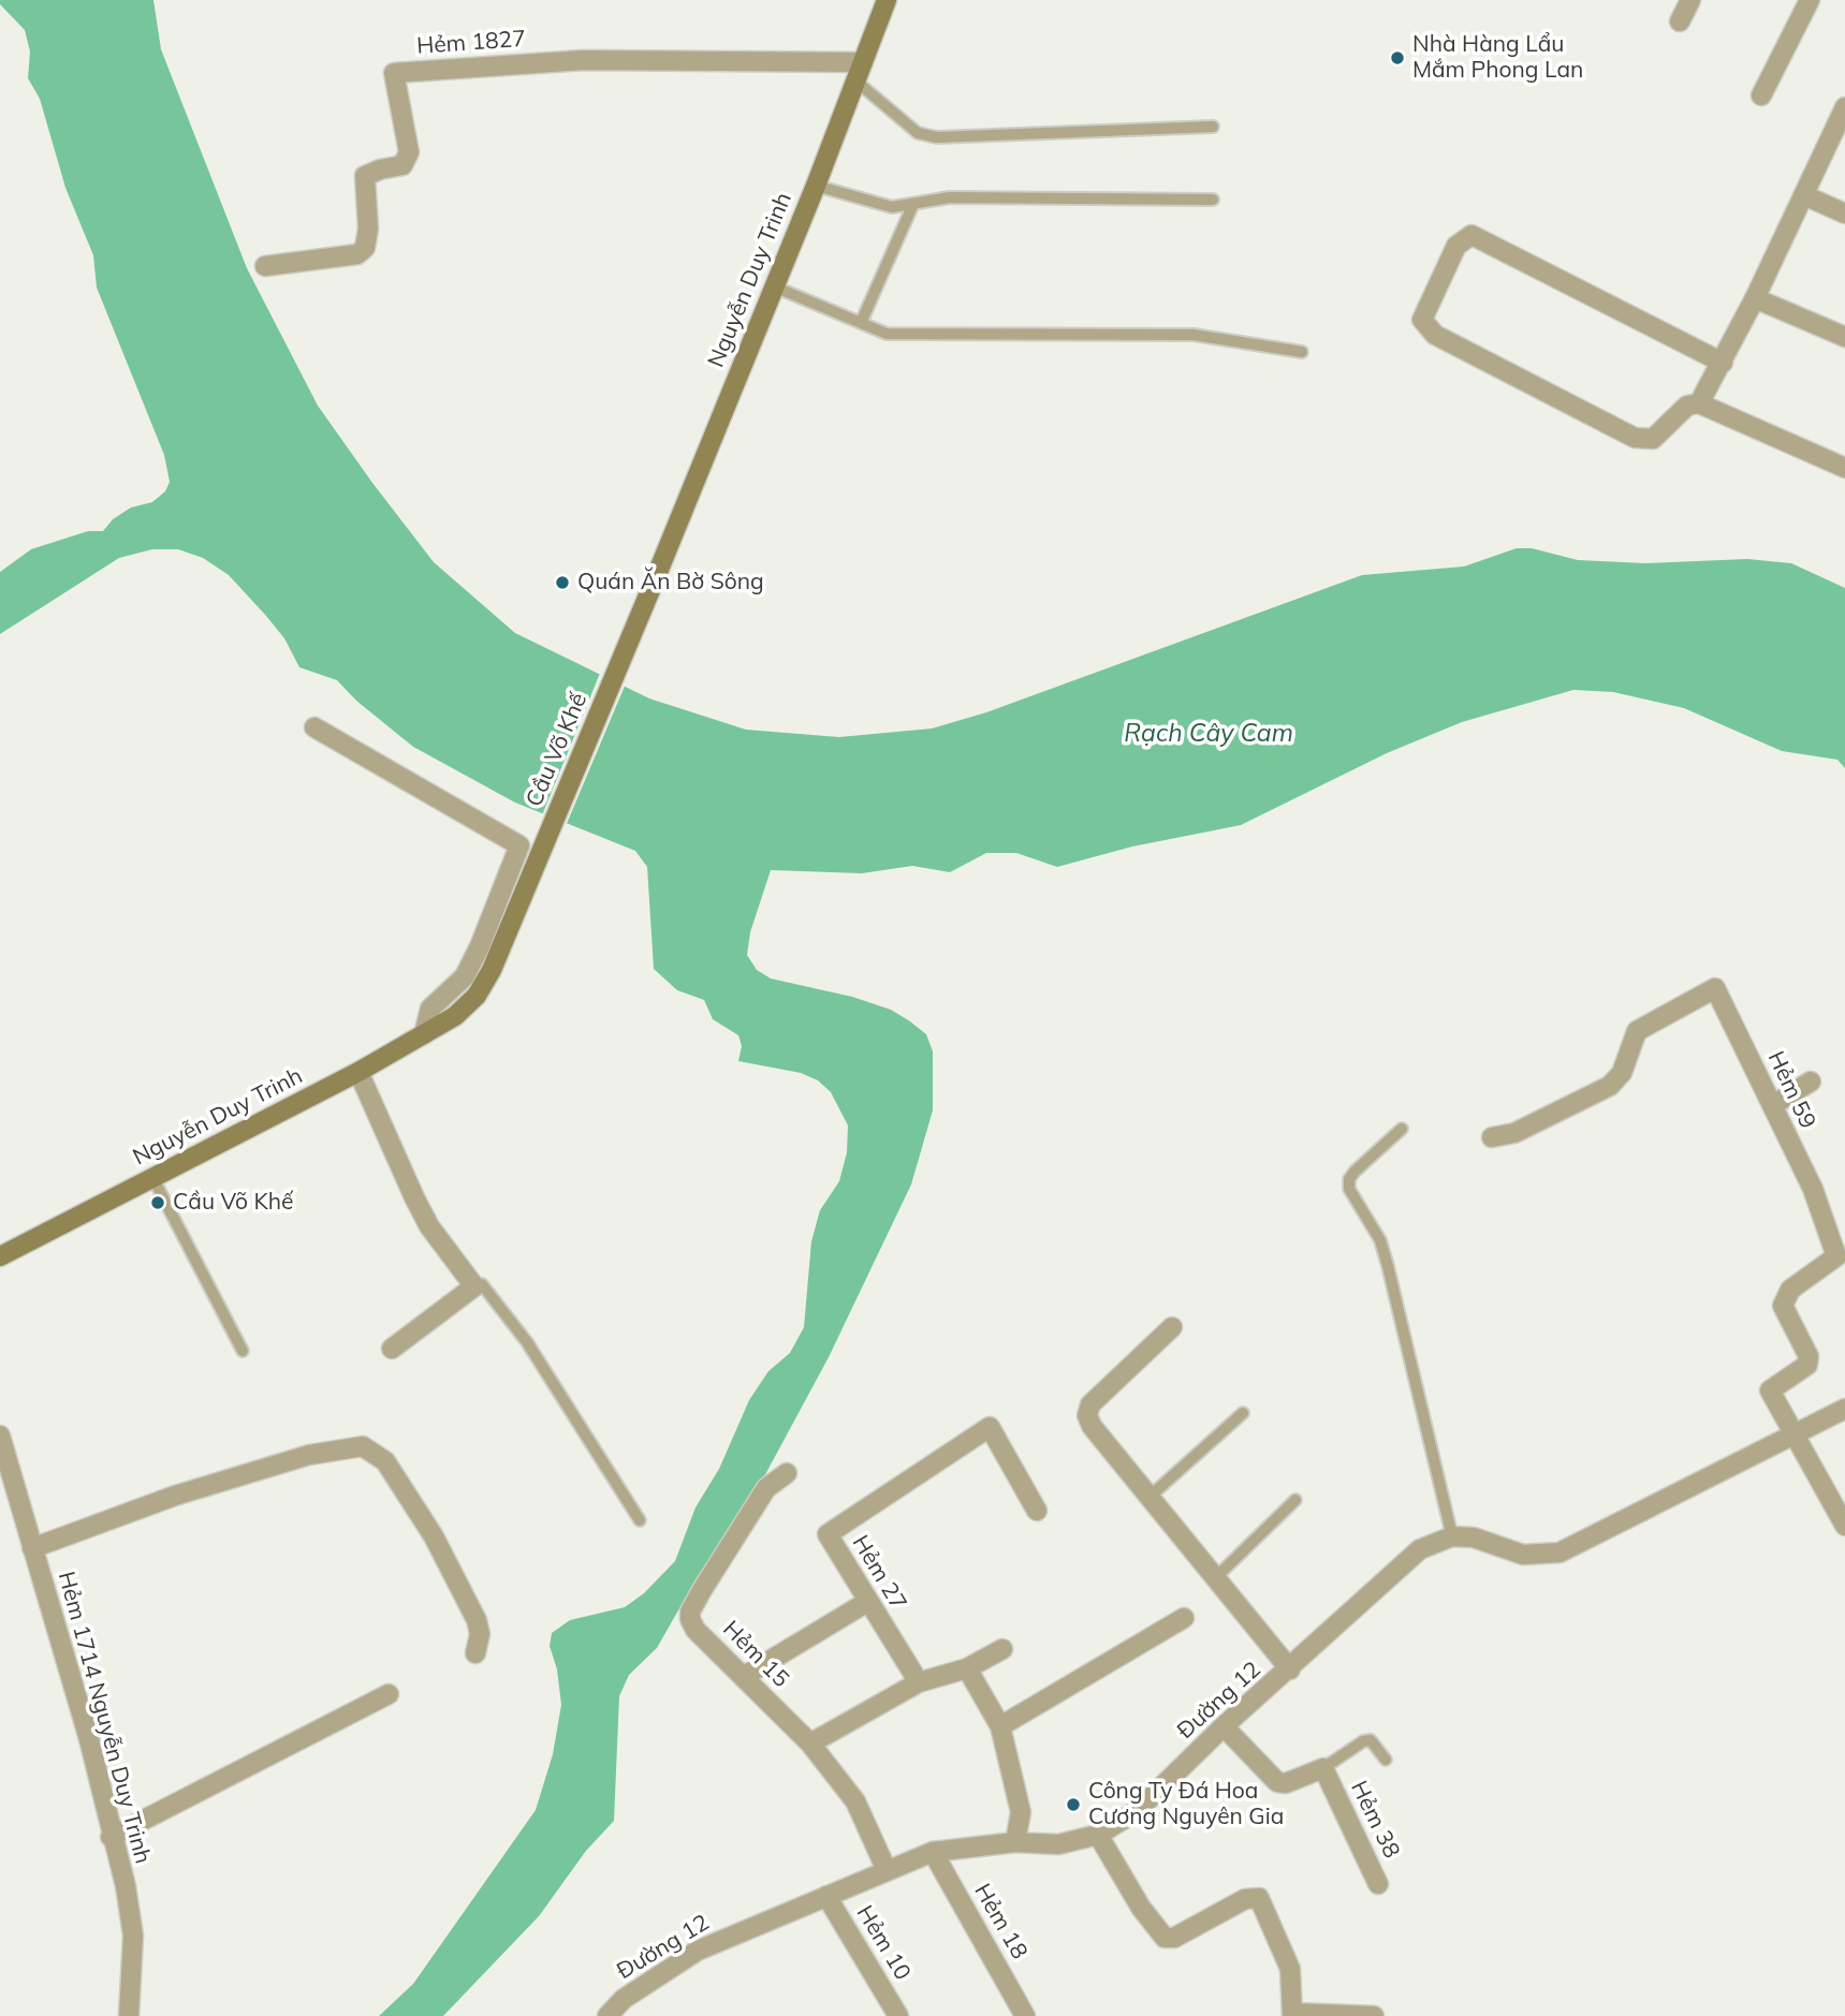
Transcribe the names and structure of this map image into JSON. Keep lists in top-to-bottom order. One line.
{"streets":{"main road":["Nguyễn Duy Trinh","Cầu Võ Khế"],"street":["Hẻm 1827","Hẻm 59","Hẻm 27","Hẻm 15","Đường 12","Hẻm 1714 Nguyễn Duy Trinh","Hẻm 38","Hẻm 18","Hẻm 10"]},"crossings":[["Hẻm 1827","Nguyễn Duy Trinh"],["Nguyễn Duy Trinh","Cầu Võ Khế"],["Hẻm 15","Đường 12"],["Đường 12","Hẻm 38"],["Đường 12","Hẻm 18"],["Đường 12","Hẻm 10"]],"water":["Rạch Cây Cam"],"places":["Nhà Hàng Lẩu Mắm Phong Lan","Quán Ăn Bờ Sông","Cầu Võ Khế","Công Ty Đá Hoa Cương Nguyên Gia"]}
